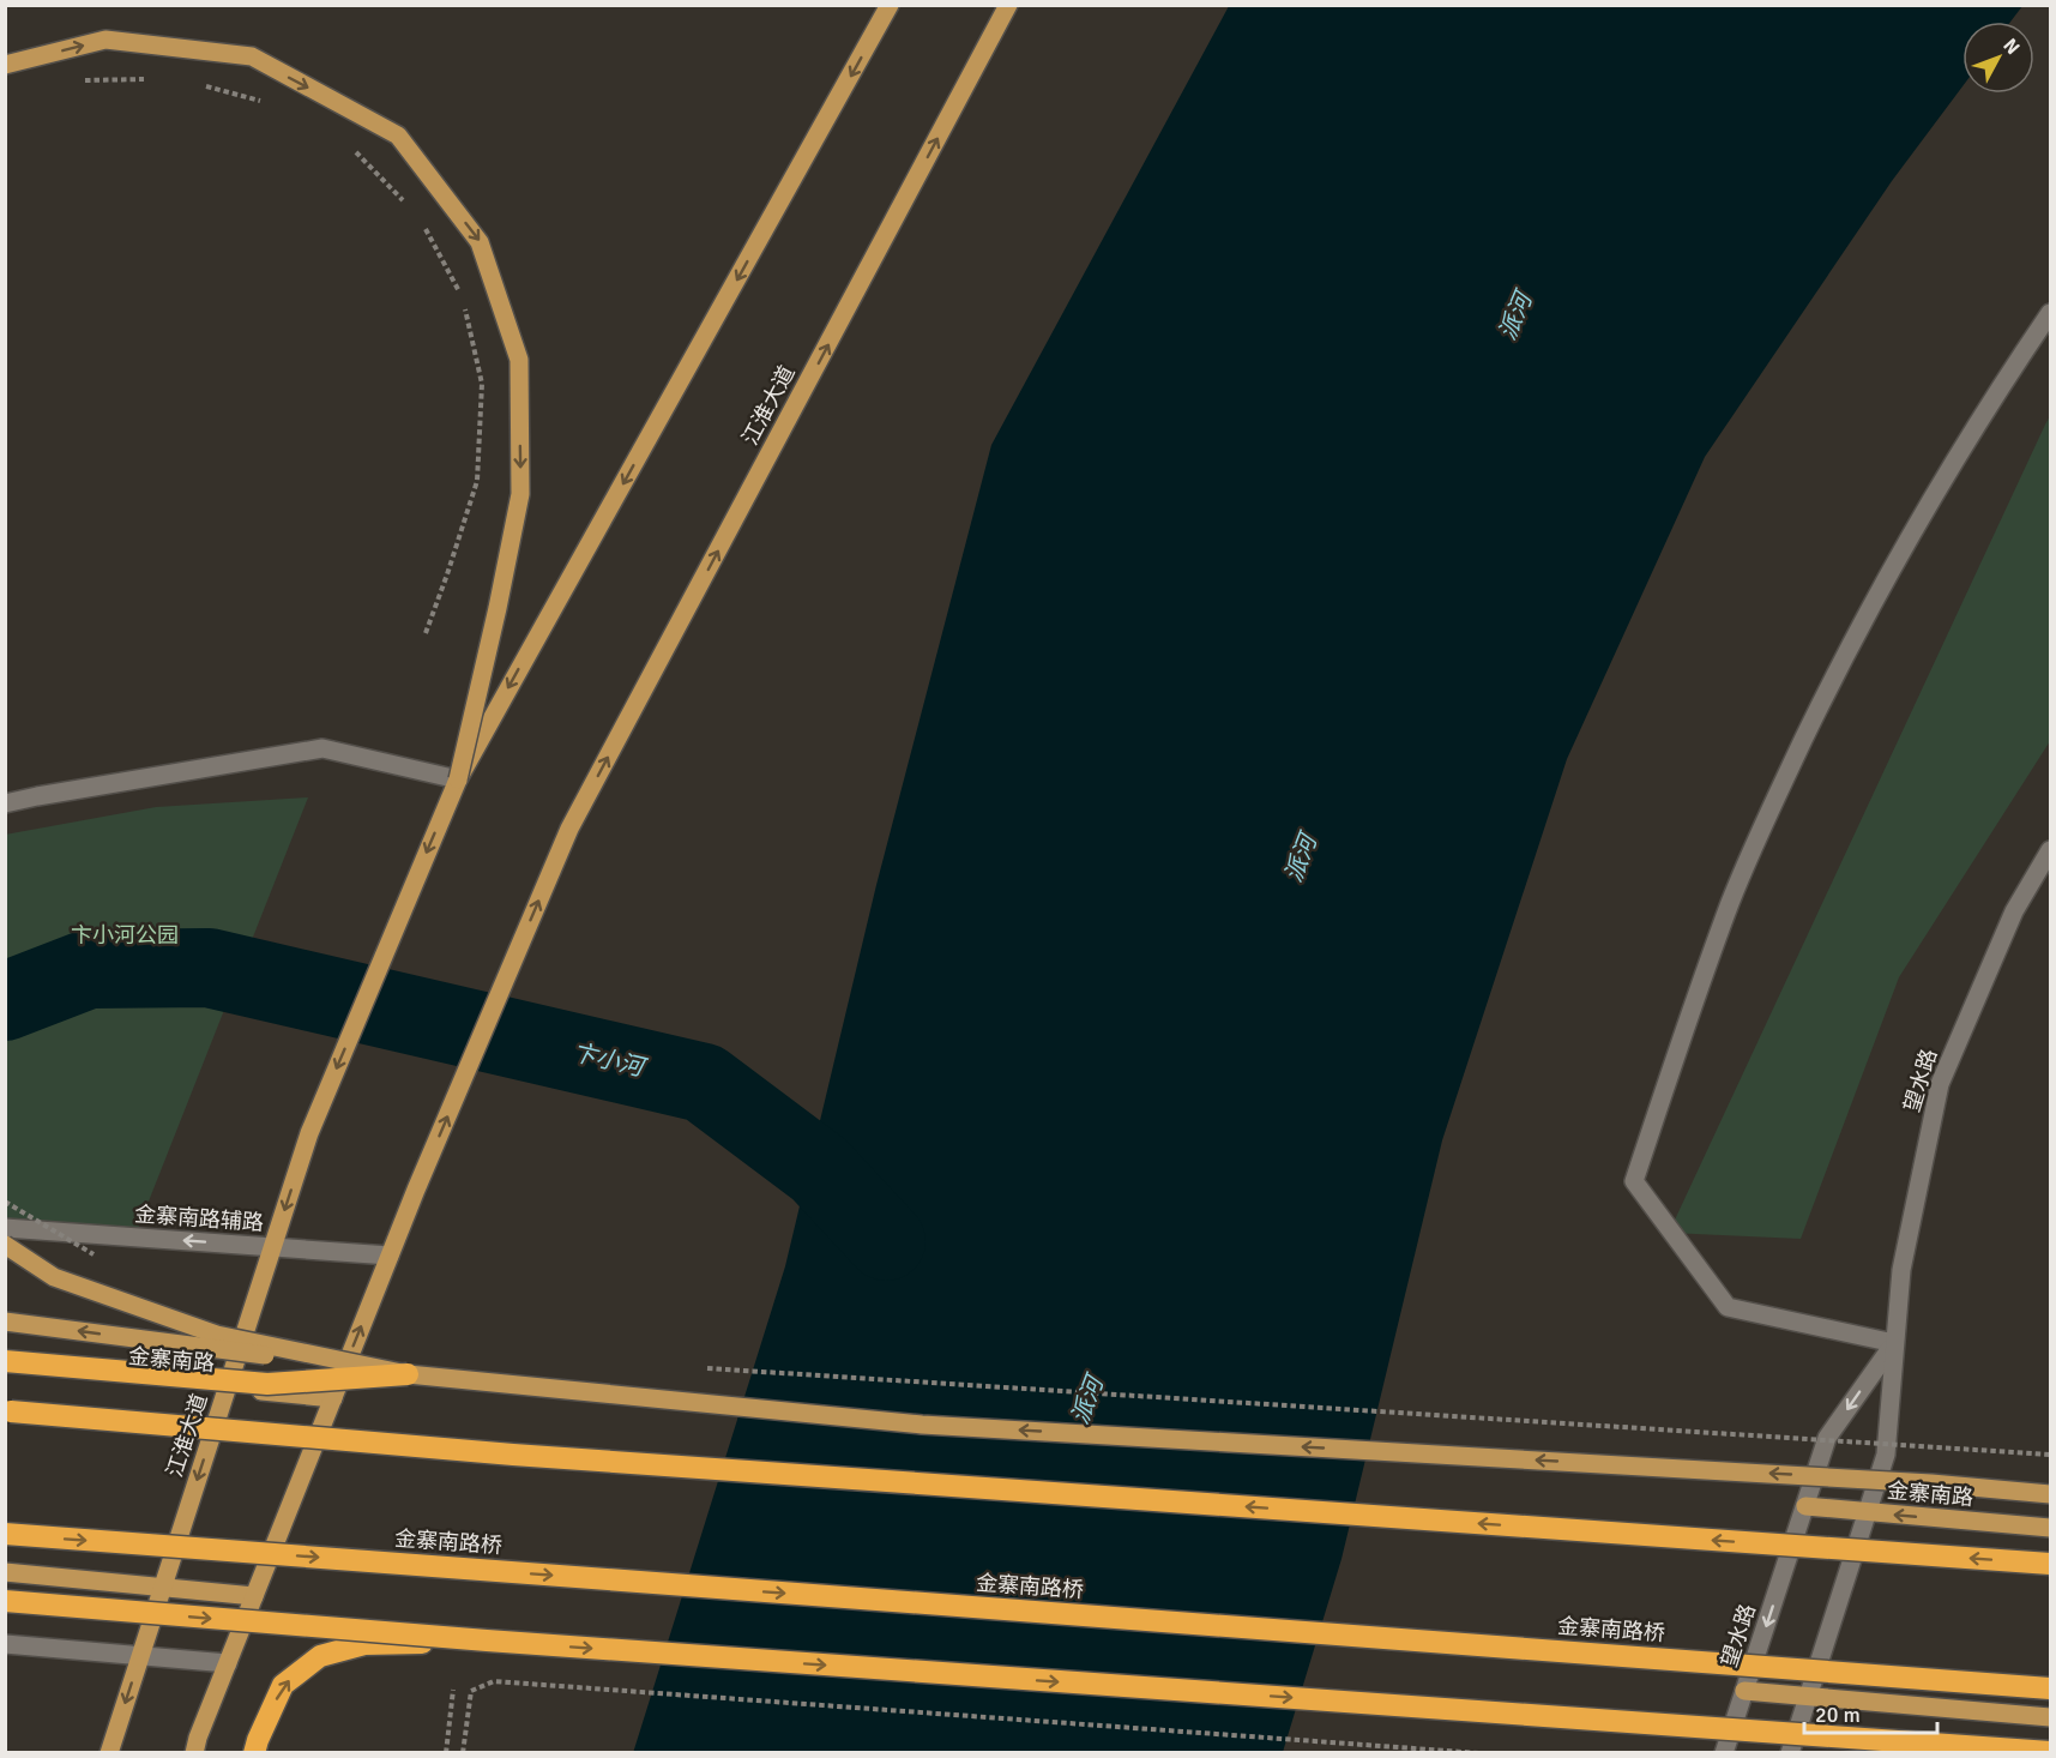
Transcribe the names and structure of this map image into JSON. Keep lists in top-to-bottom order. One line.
{"streets":{"highway":["金寨南路桥"],"main road":["江淮大道","金寨南路"],"street":["望水路","金寨南路辅路"]},"crossings":[["江淮大道","金寨南路辅路"],["江淮大道","金寨南路"],["望水路","金寨南路"]],"one_way":["金寨南路辅路"],"water":["派河","卞小河"],"parks":["卞小河公园"],"scale_bar":"20 m","north":"top right"}
